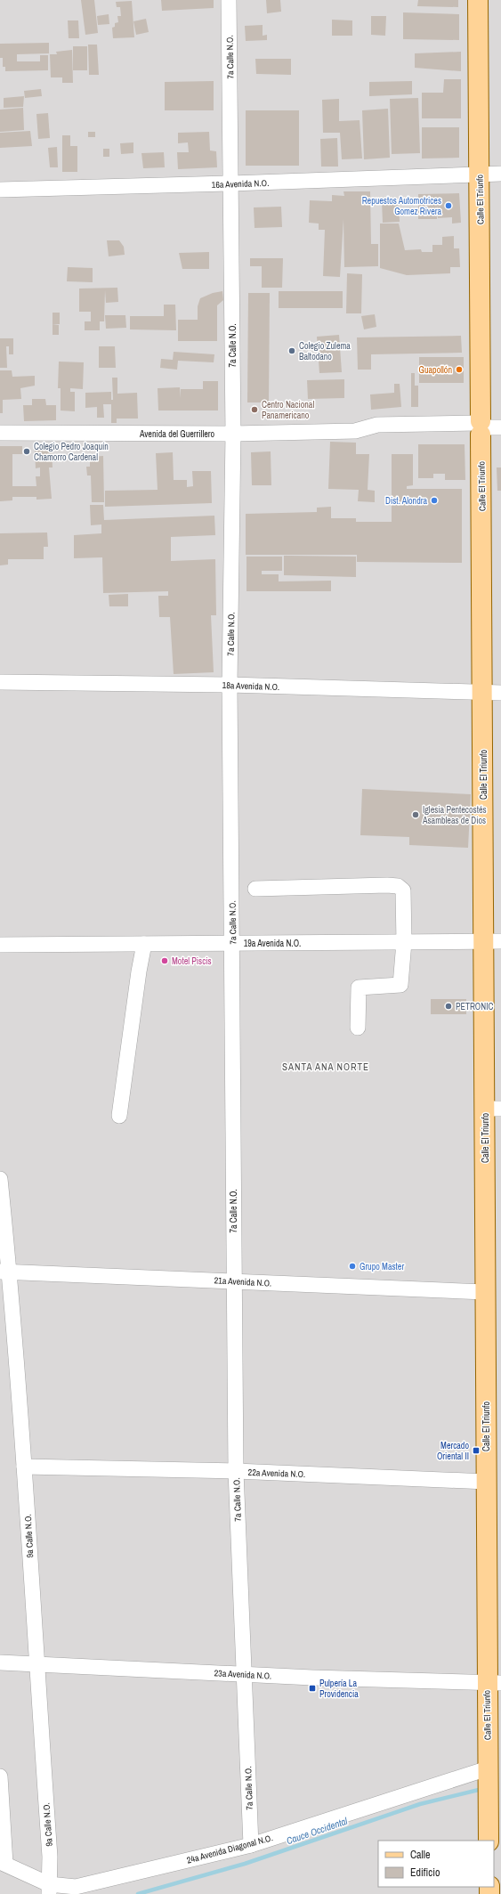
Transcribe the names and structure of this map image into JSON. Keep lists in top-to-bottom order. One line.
{"streets":{"main road":["Calle El Triunfo"],"street":["7a Calle N.O.","16a Avenida N.O.","Avenida del Guerrillero","18a Avenida N.O.","19a Avenida N.O.","21a Avenida N.O.","22a Avenida N.O.","9a Calle N.O.","23a Avenida N.O.","24a Avenida Diagonal N.O."]},"crossings":[["7a Calle N.O.","16a Avenida N.O."],["7a Calle N.O.","Avenida del Guerrillero"],["7a Calle N.O.","18a Avenida N.O."],["7a Calle N.O.","19a Avenida N.O."],["7a Calle N.O.","21a Avenida N.O."],["7a Calle N.O.","22a Avenida N.O."],["7a Calle N.O.","23a Avenida N.O."],["7a Calle N.O.","24a Avenida Diagonal N.O."],["16a Avenida N.O.","Calle El Triunfo"],["Calle El Triunfo","Avenida del Guerrillero"],["Calle El Triunfo","18a Avenida N.O."],["Calle El Triunfo","19a Avenida N.O."],["Calle El Triunfo","21a Avenida N.O."],["Calle El Triunfo","22a Avenida N.O."],["Calle El Triunfo","23a Avenida N.O."],["Calle El Triunfo","24a Avenida Diagonal N.O."],["21a Avenida N.O.","9a Calle N.O."],["22a Avenida N.O.","9a Calle N.O."],["9a Calle N.O.","23a Avenida N.O."],["9a Calle N.O.","24a Avenida Diagonal N.O."]],"districts":["SANTA ANA NORTE"],"water":["Cauce Occidental"],"places":{"other":["Repuestos Automotrices Gomez Rivera","Colegio Zulema Baltodano","Guapollón","Centro Nacional Panamericano","Colegio Pedro Joaquín Chamorro Cardenal","Dist. Alondra","Iglesia Pentecostés Asambleas de Dios","Motel Piscis","PETRONIC","Grupo Master"],"transit":["Mercado Oriental II","Pulpería La Providencia"]},"legend":["Calle","Edificio"]}
